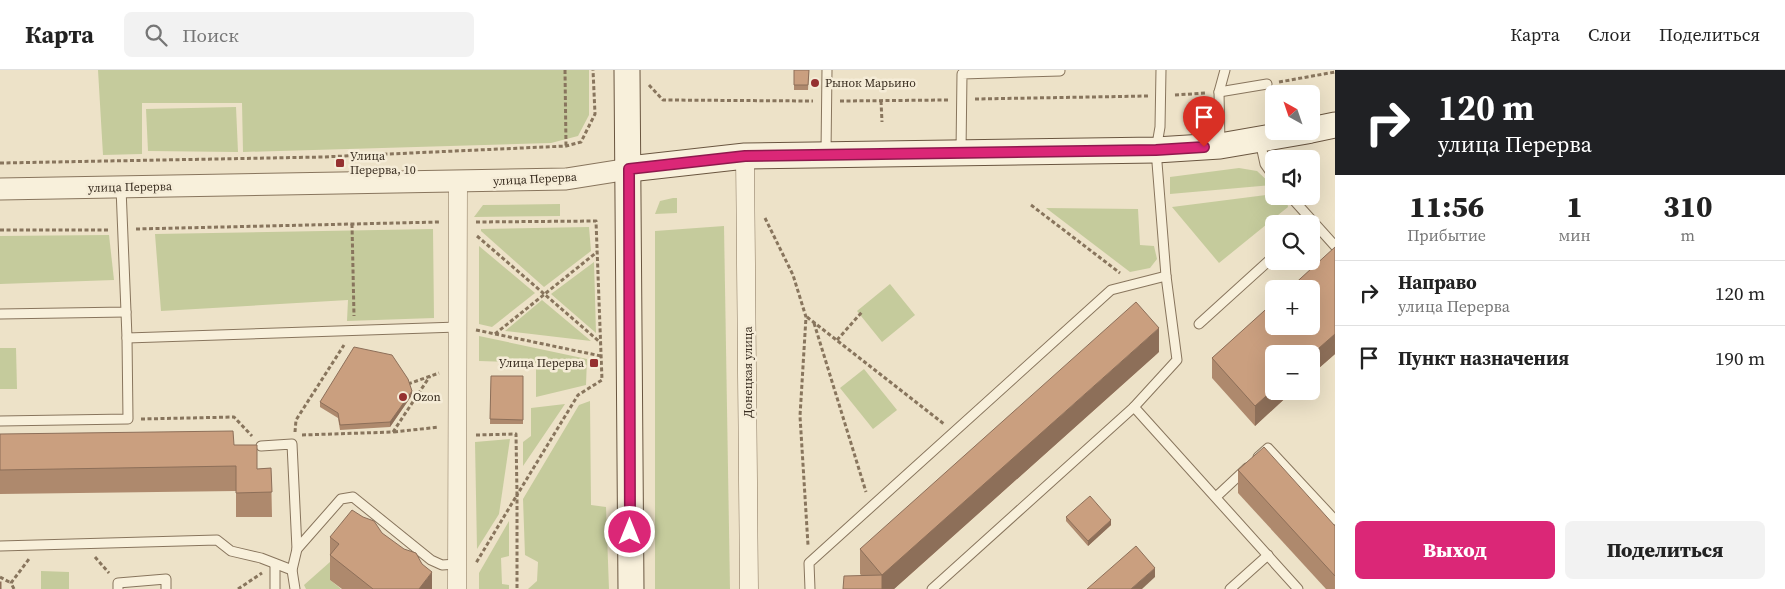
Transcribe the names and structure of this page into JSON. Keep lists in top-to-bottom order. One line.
{"streets":{"main road":["улица Перерва"],"street":["Донецкая улица"]},"crossings":[["улица Перерва","Донецкая улица"]],"places":{"other":["Рынок Марьино","Ozon"],"transit":["Улица Перерва, 10","Улица Перерва"]},"north":"top left","page":{"header":"Карта","search":"Поиск","nav":["Карта","Слои","Поделиться"],"turn":["120 m","улица Перерва"],"map_buttons":["+","−"],"eta":["11:56","Прибытие","1","мин","310","m"],"list":[{"name":"Направо","note":"улица Перерва","value":"120 m"},{"name":"Пункт назначения","value":"190 m"}],"buttons":["Выход","Поделиться"]}}
